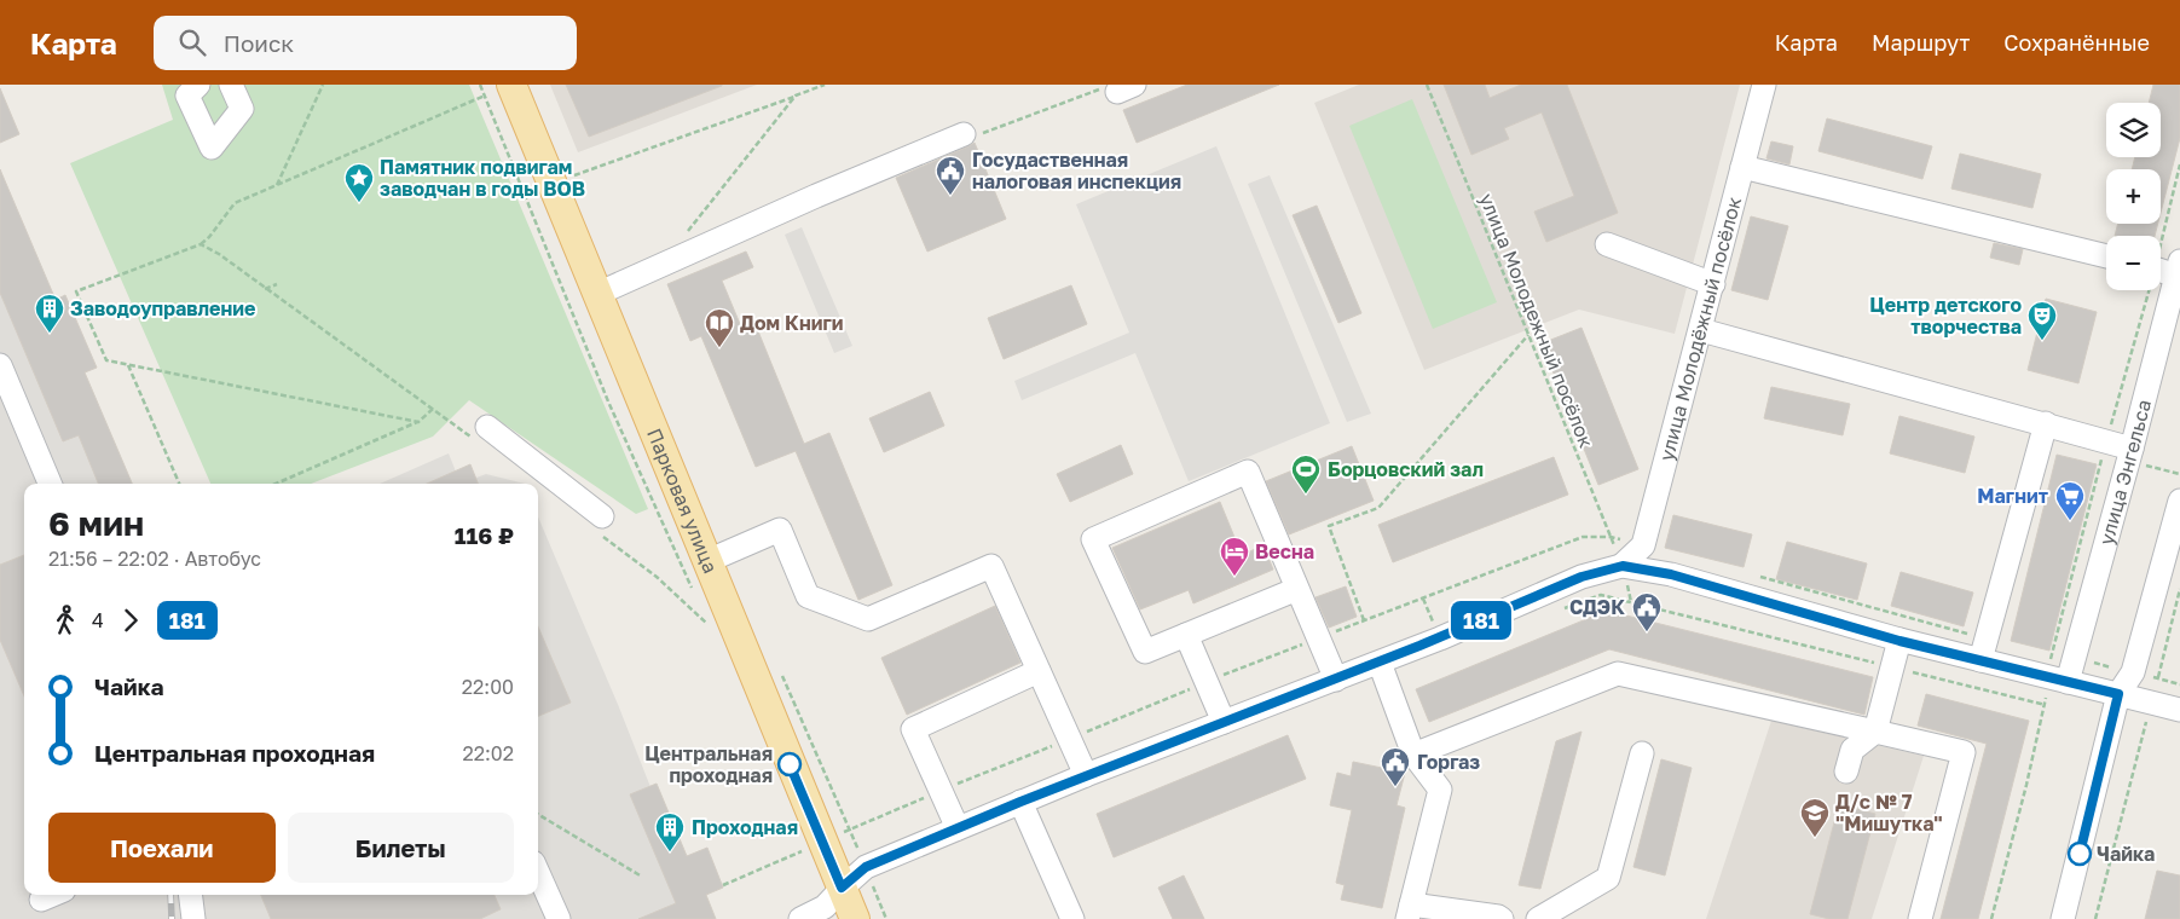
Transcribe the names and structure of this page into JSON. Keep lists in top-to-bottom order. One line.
{"streets":{"main road":["Парковая улица"],"street":["улица Молодёжный посёлок","улица Энгельса"],"path":["улица Молодежный посёлок"]},"crossings":[["улица Молодежный посёлок","улица Молодёжный посёлок"]],"places":{"public building":["Госудаственная налоговая инспекция","СДЭК","Горгаз"],"place":["Памятник подвигам заводчан в годы ВОВ"],"building":["Заводоуправление","Проходная"],"theatre":["Центр детского творчества"],"library":["Дом Книги"],"sports":["Борцовский зал"],"supermarket":["Магнит"],"hotel":["Весна"],"other":["Центральная проходная","Чайка"],"school or university":["Д/с № 7 \"Мишутка\""]},"lines":["bus line 181"],"page":{"header":"Карта","search":"Поиск","nav":["Карта","Маршрут","Сохранённые"],"on_map":"181","map_buttons":["+","−"],"heading":["6 мин","21:56 – 22:02 · Автобус","116 ₽"],"legs":["4","181"],"list":[{"name":"Чайка","value":"22:00"},{"name":"Центральная проходная","value":"22:02"}],"buttons":["Поехали","Билеты"]}}
